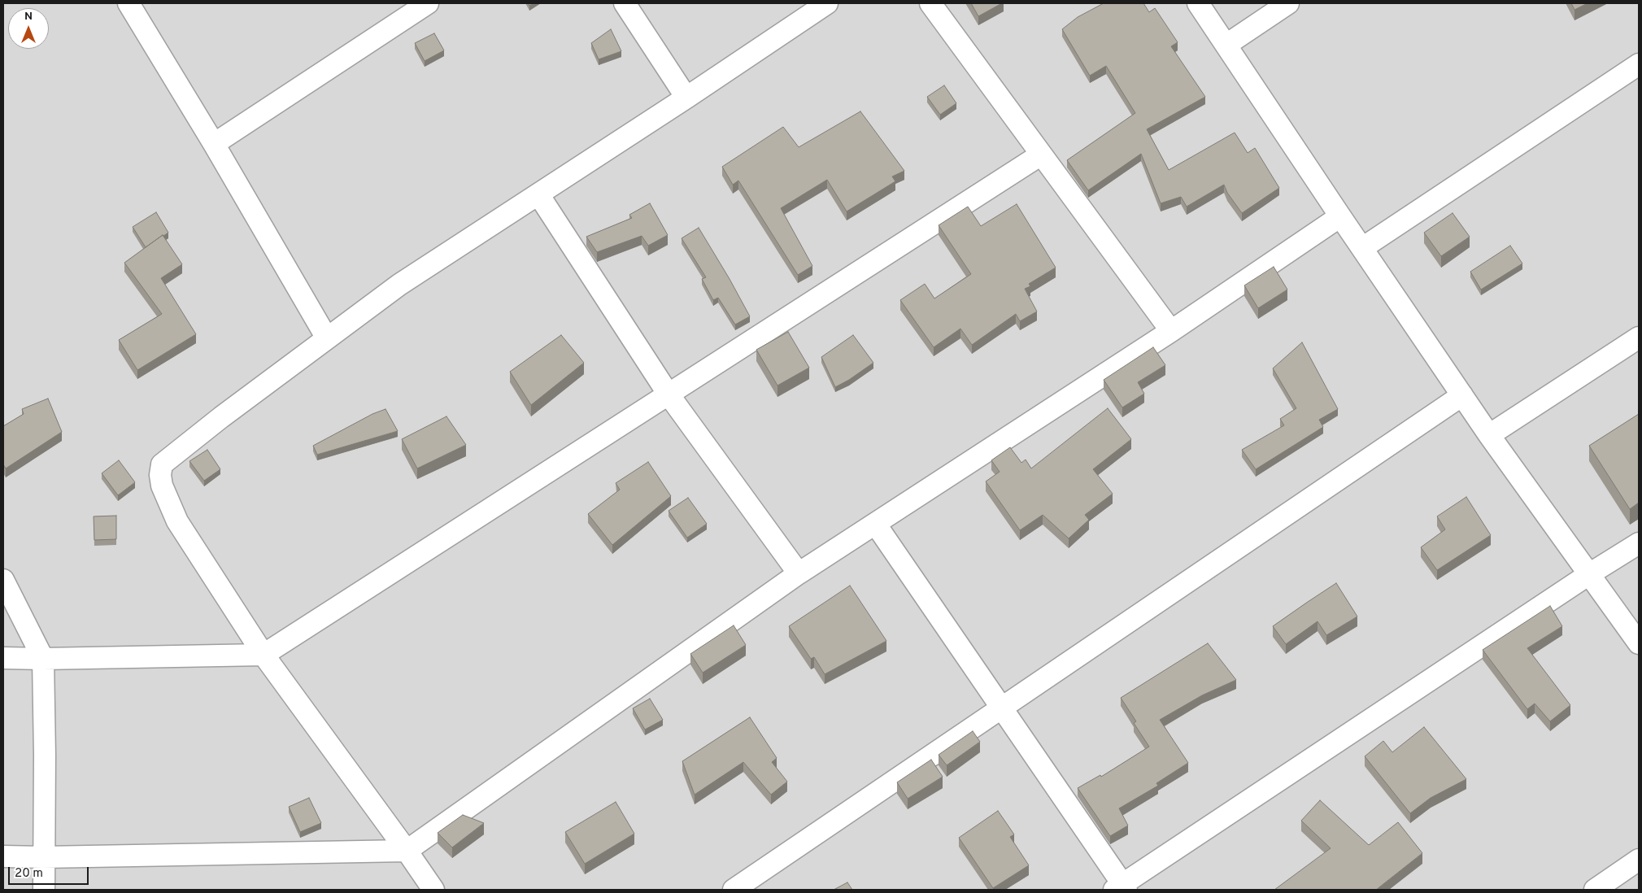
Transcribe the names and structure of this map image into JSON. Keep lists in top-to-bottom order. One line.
{"scale_bar":"20 m","north":"top"}
